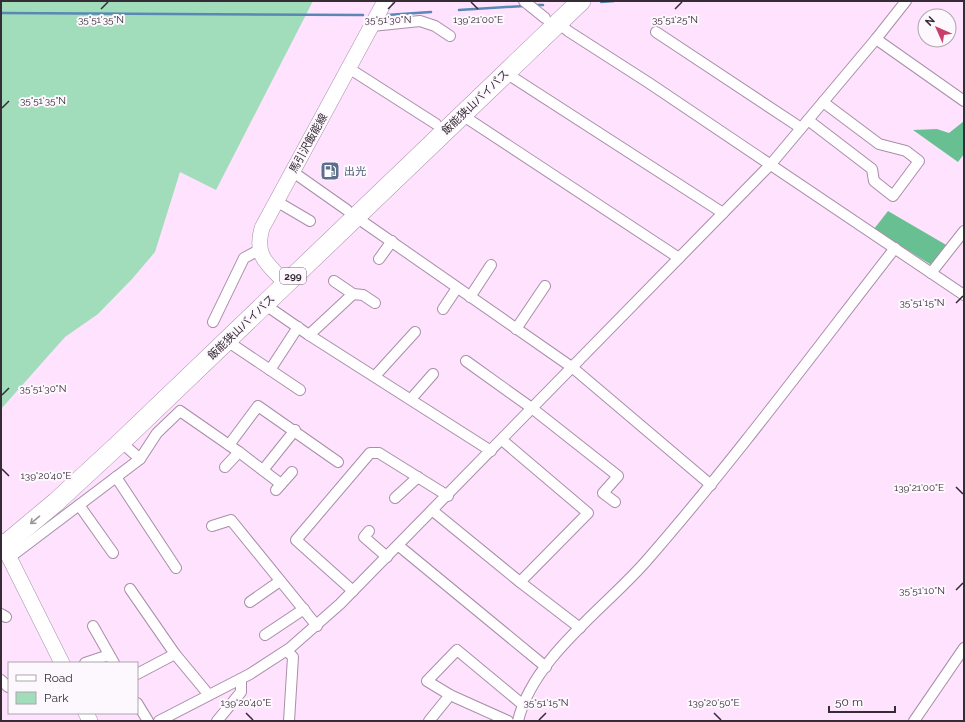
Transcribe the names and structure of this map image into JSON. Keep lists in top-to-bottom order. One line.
{"streets":{"highway":["飯能狭山バイパス","299"],"main road":["馬引沢飯能線"]},"places":{"fuel station":["出光"]},"legend":["Road","Park"],"scale_bar":"50 m","north":"top left","coordinates":["35°51'35\"N","35°51'30\"N","139°21'00\"E","35°51'25\"N","35°51'15\"N","139°20'40\"E","35°51'10\"N","139°20'50\"E"]}
